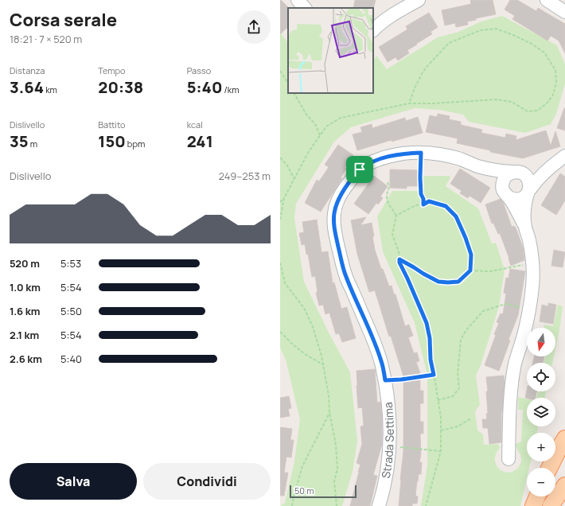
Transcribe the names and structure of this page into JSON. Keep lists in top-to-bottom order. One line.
{"streets":{"street":["Strada Settima"]},"scale_bar":"50 m","north":"bottom","page":{"heading":["Corsa serale","18:21 · 7 × 520 m"],"stats":[["Distanza","3.64 km"],["Tempo","20:38"],["Passo","5:40 /km"],["Dislivello","35 m"],["Battito","150 bpm"],["kcal","241"]],"chart":["Dislivello","249–253 m"],"list":[{"name":"520 m","note":"5:53"},{"name":"1.0 km","note":"5:54"},{"name":"1.6 km","note":"5:50"},{"name":"2.1 km","note":"5:54"},{"name":"2.6 km","note":"5:40"}],"map_buttons":["+","−"],"buttons":["Salva","Condividi"],"scale":"50 m"}}
